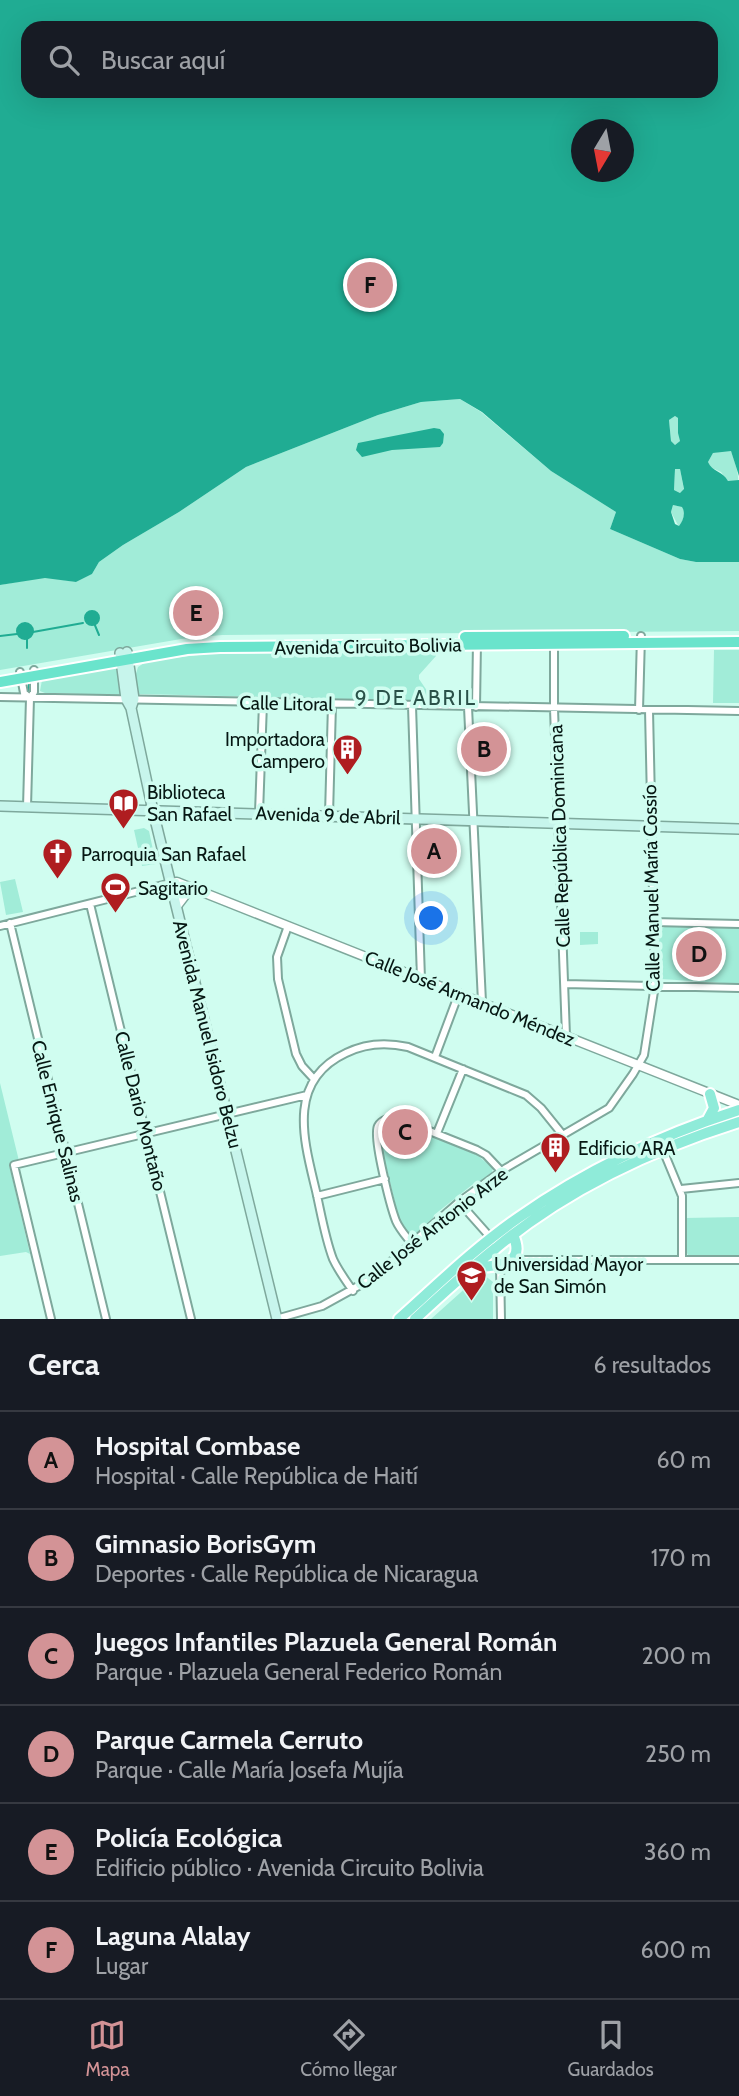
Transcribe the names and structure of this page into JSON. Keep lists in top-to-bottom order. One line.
{"streets":{"highway":["Avenida Circuito Bolivia"],"main road":["Avenida 9 de Abril","Avenida Manuel Isidoro Belzu"],"street":["Calle Litoral","Calle República Dominicana","Calle Manuel María Cossío","Calle José Armando Méndez","Calle Dario Montaño","Calle Enrique Salinas","Calle José Antonio Arze"]},"crossings":[["Avenida Circuito Bolivia","Calle República Dominicana"],["Avenida Circuito Bolivia","Avenida Manuel Isidoro Belzu"],["Calle Litoral","Calle República Dominicana"],["Calle Litoral","Calle Manuel María Cossío"],["Calle Litoral","Avenida Manuel Isidoro Belzu"],["Avenida 9 de Abril","Calle República Dominicana"],["Avenida 9 de Abril","Calle Manuel María Cossío"],["Avenida 9 de Abril","Avenida Manuel Isidoro Belzu"],["Calle República Dominicana","Calle José Armando Méndez"],["Calle Manuel María Cossío","Calle José Armando Méndez"],["Calle Manuel María Cossío","Calle José Antonio Arze"],["Calle José Armando Méndez","Avenida Manuel Isidoro Belzu"],["Calle José Armando Méndez","Calle José Antonio Arze"],["Avenida Manuel Isidoro Belzu","Calle José Antonio Arze"]],"districts":["9 DE ABRIL"],"places":{"building":["Importadora Campero","Edificio ARA"],"library":["Biblioteca San Rafael"],"church":["Parroquia San Rafael"],"sports":["Sagitario"],"school or university":["Universidad Mayor de San Simón"]},"north":"bottom","page":{"search":"Buscar aquí","pins":["F","E","B","A","D","C"],"heading":["Cerca","6 resultados"],"list":[{"mark":"A","name":"Hospital Combase","note":"Hospital · Calle República de Haití","value":"60 m"},{"mark":"B","name":"Gimnasio BorisGym","note":"Deportes · Calle República de Nicaragua","value":"170 m"},{"mark":"C","name":"Juegos Infantiles Plazuela General Román","note":"Parque · Plazuela General Federico Román","value":"200 m"},{"mark":"D","name":"Parque Carmela Cerruto","note":"Parque · Calle María Josefa Mujía","value":"250 m"},{"mark":"E","name":"Policía Ecológica","note":"Edificio público · Avenida Circuito Bolivia","value":"360 m"},{"mark":"F","name":"Laguna Alalay","note":"Lugar","value":"600 m"}],"nav":["Mapa","Cómo llegar","Guardados"]}}
